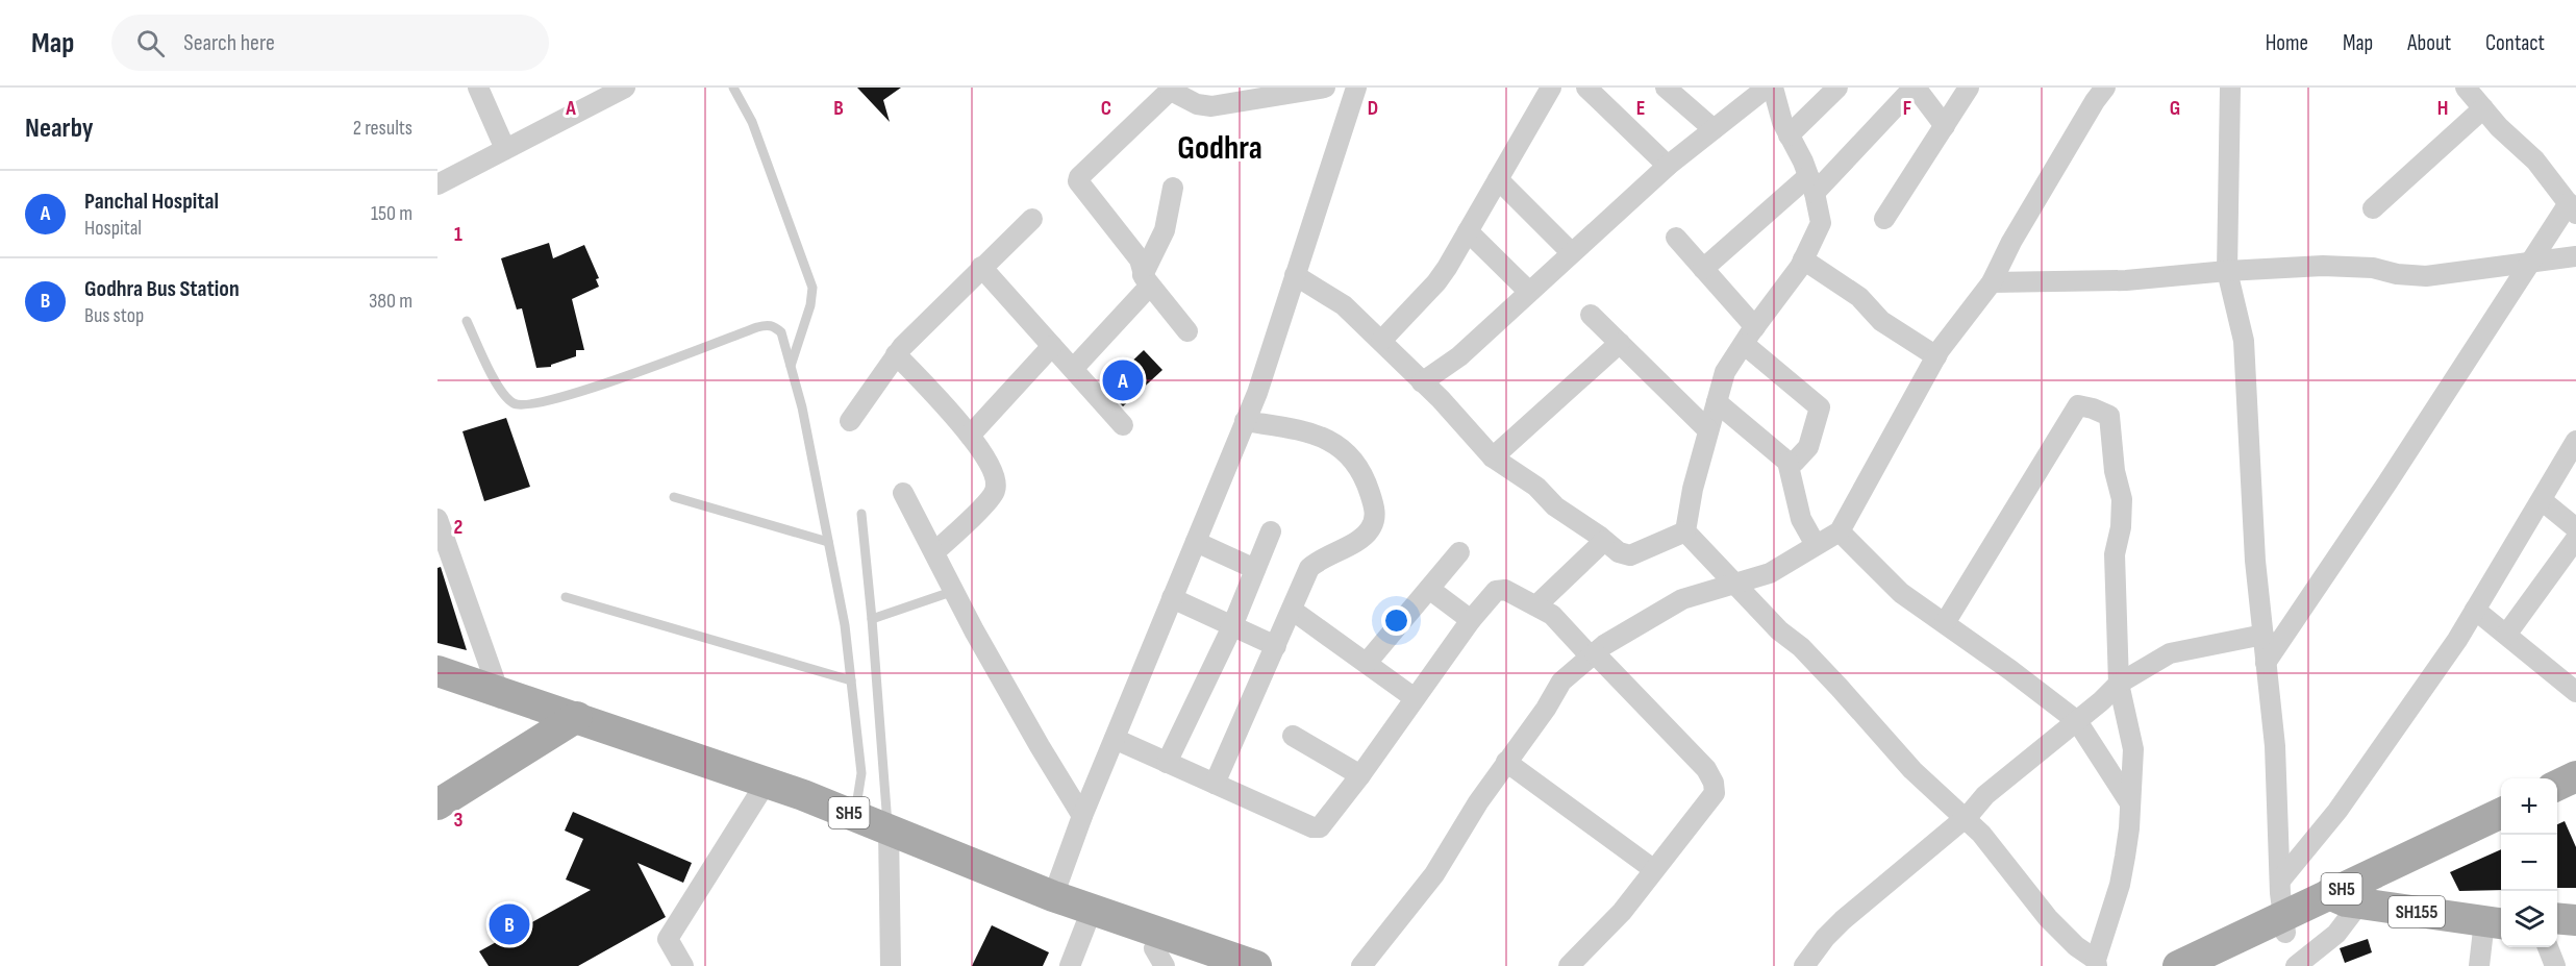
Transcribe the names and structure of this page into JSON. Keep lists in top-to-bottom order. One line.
{"streets":{"main road":["SH5","SH155"]},"crossings":[["SH5","SH155"]],"districts":["Godhra"],"page":{"header":"Map","search":"Search here","nav":["Home","Map","About","Contact"],"heading":["Nearby","2 results"],"list":[{"mark":"A","name":"Panchal Hospital","note":"Hospital","value":"150 m"},{"mark":"B","name":"Godhra Bus Station","note":"Bus stop","value":"380 m"}],"pins":["A","B"],"map_buttons":["+","−"]},"grid":{"columns":["A","B","C","D","E","F","G","H"],"rows":["1","2","3"]}}
